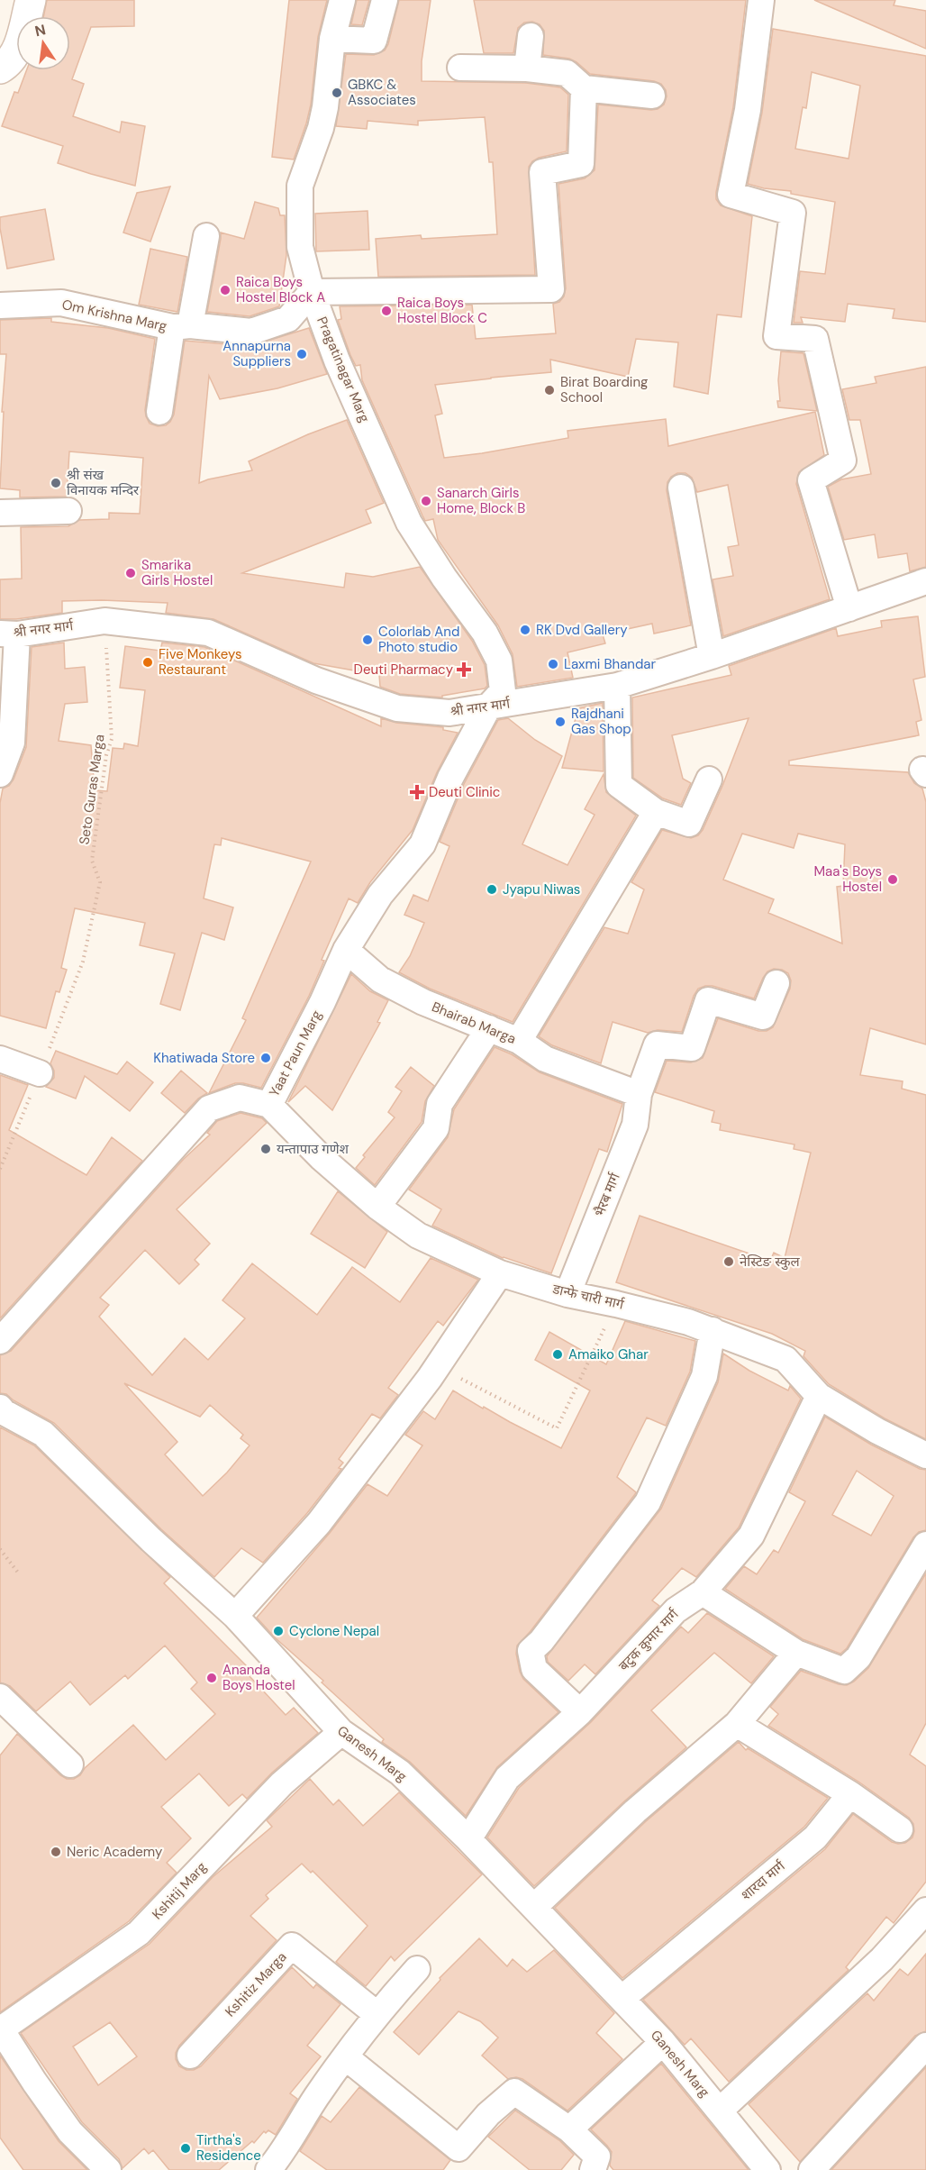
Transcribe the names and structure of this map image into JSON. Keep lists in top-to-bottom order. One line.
{"streets":{"street":["Om Krishna Marg","Pragatinagar Marg","श्री नगर मार्ग","Bhairab Marga","Yaat Paun Marg","भैरब मार्ग","डान्फे चारी मार्ग","बटुक कुमार मार्ग","Ganesh Marg","शारदा मार्ग","Kshitij Marg","Kshitiz Marga"],"path":["Seto Guras Marga"]},"crossings":[["Om Krishna Marg","Pragatinagar Marg"],["Pragatinagar Marg","श्री नगर मार्ग"],["Pragatinagar Marg","Yaat Paun Marg"],["श्री नगर मार्ग","Seto Guras Marga"],["श्री नगर मार्ग","Yaat Paun Marg"],["Bhairab Marga","Yaat Paun Marg"],["Bhairab Marga","भैरब मार्ग"],["Yaat Paun Marg","डान्फे चारी मार्ग"],["भैरब मार्ग","डान्फे चारी मार्ग"],["डान्फे चारी मार्ग","बटुक कुमार मार्ग"],["बटुक कुमार मार्ग","Ganesh Marg"],["Ganesh Marg","शारदा मार्ग"],["Ganesh Marg","Kshitij Marg"]],"places":{"other":["GBKC & Associates","Raica Boys Hostel Block A","Raica Boys Hostel Block C","Annapurna Suppliers","Birat Boarding School","श्री संख विनायक मन्दिर","Sanarch Girls Home, Block B","Smarika Girls Hostel","RK Dvd Gallery","Colorlab And Photo studio","Five Monkeys Restaurant","Laxmi Bhandar","Rajdhani Gas Shop","Maa's Boys Hostel","Jyapu Niwas","Khatiwada Store","यन्तापाउ गणेश","नेस्टिङ स्कुल","Amaiko Ghar","Cyclone Nepal","Ananda Boys Hostel","Neric Academy","Tirtha's Residence"],"health":["Deuti Pharmacy","Deuti Clinic"]},"north":"top"}
